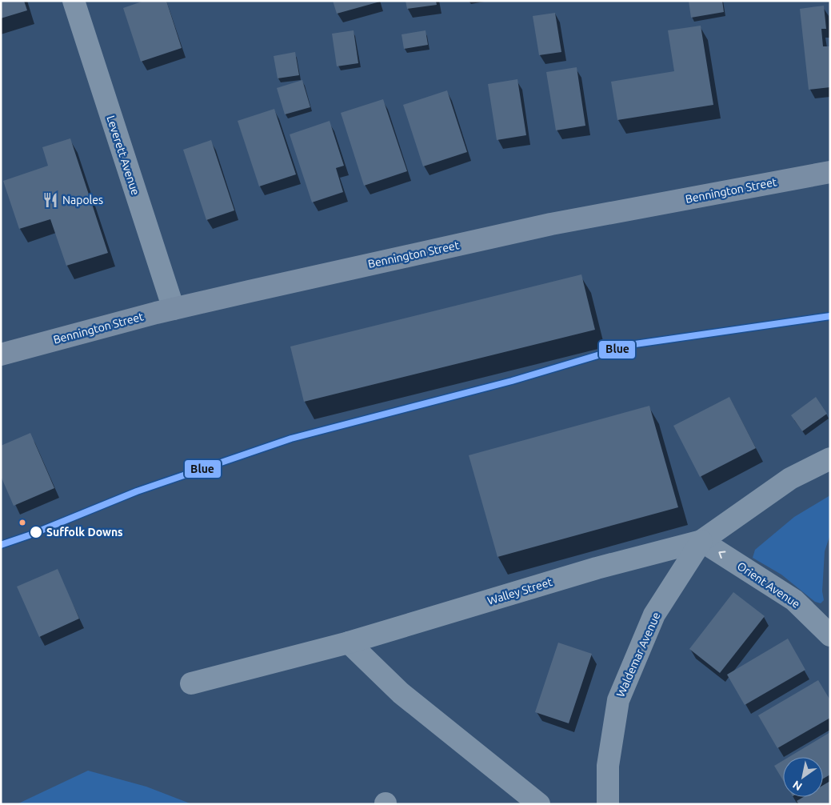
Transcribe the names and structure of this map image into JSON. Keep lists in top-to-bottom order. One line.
{"streets":{"main road":["Bennington Street"],"street":["Leverett Avenue","Orient Avenue","Walley Street","Waldemar Avenue"]},"crossings":[["Leverett Avenue","Bennington Street"],["Orient Avenue","Walley Street"],["Orient Avenue","Waldemar Avenue"],["Walley Street","Waldemar Avenue"]],"one_way":["Orient Avenue"],"places":{"restaurant":["Napoles"],"other":["Suffolk Downs"]},"lines":["transit line Blue"],"north":"bottom left"}
